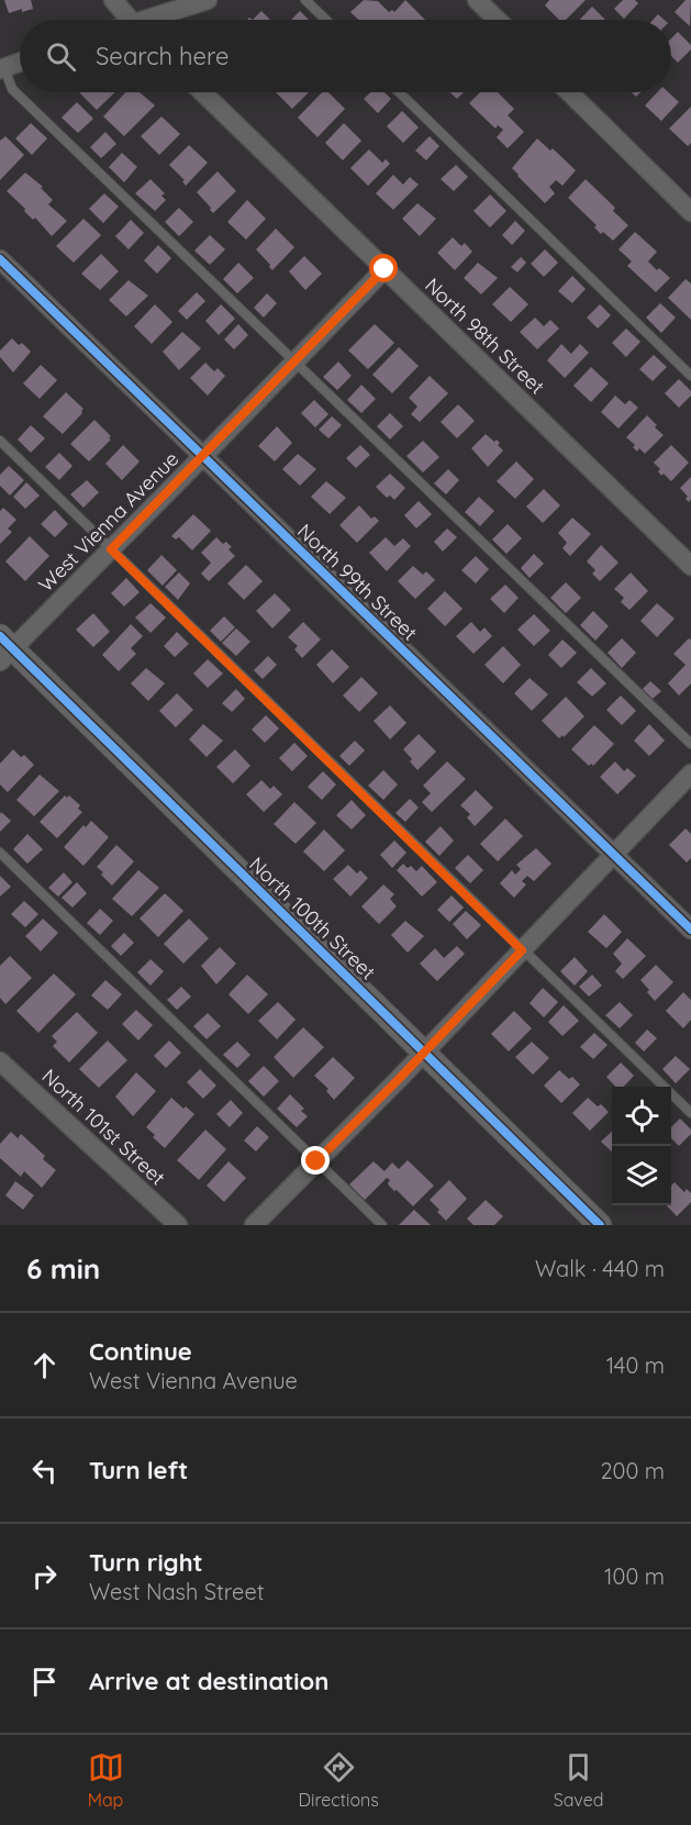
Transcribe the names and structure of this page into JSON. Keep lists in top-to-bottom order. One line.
{"streets":{"street":["North 98th Street","West Vienna Avenue","North 99th Street","North 100th Street","North 101st Street"]},"crossings":[["North 98th Street","West Vienna Avenue"],["West Vienna Avenue","North 99th Street"],["West Vienna Avenue","North 100th Street"]],"page":{"search":"Search here","heading":["6 min","Walk · 440 m"],"list":[["Continue","West Vienna Avenue","140 m"],["Turn left","200 m"],["Turn right","West Nash Street","100 m"],"Arrive at destination"],"nav":["Map","Directions","Saved"]}}
